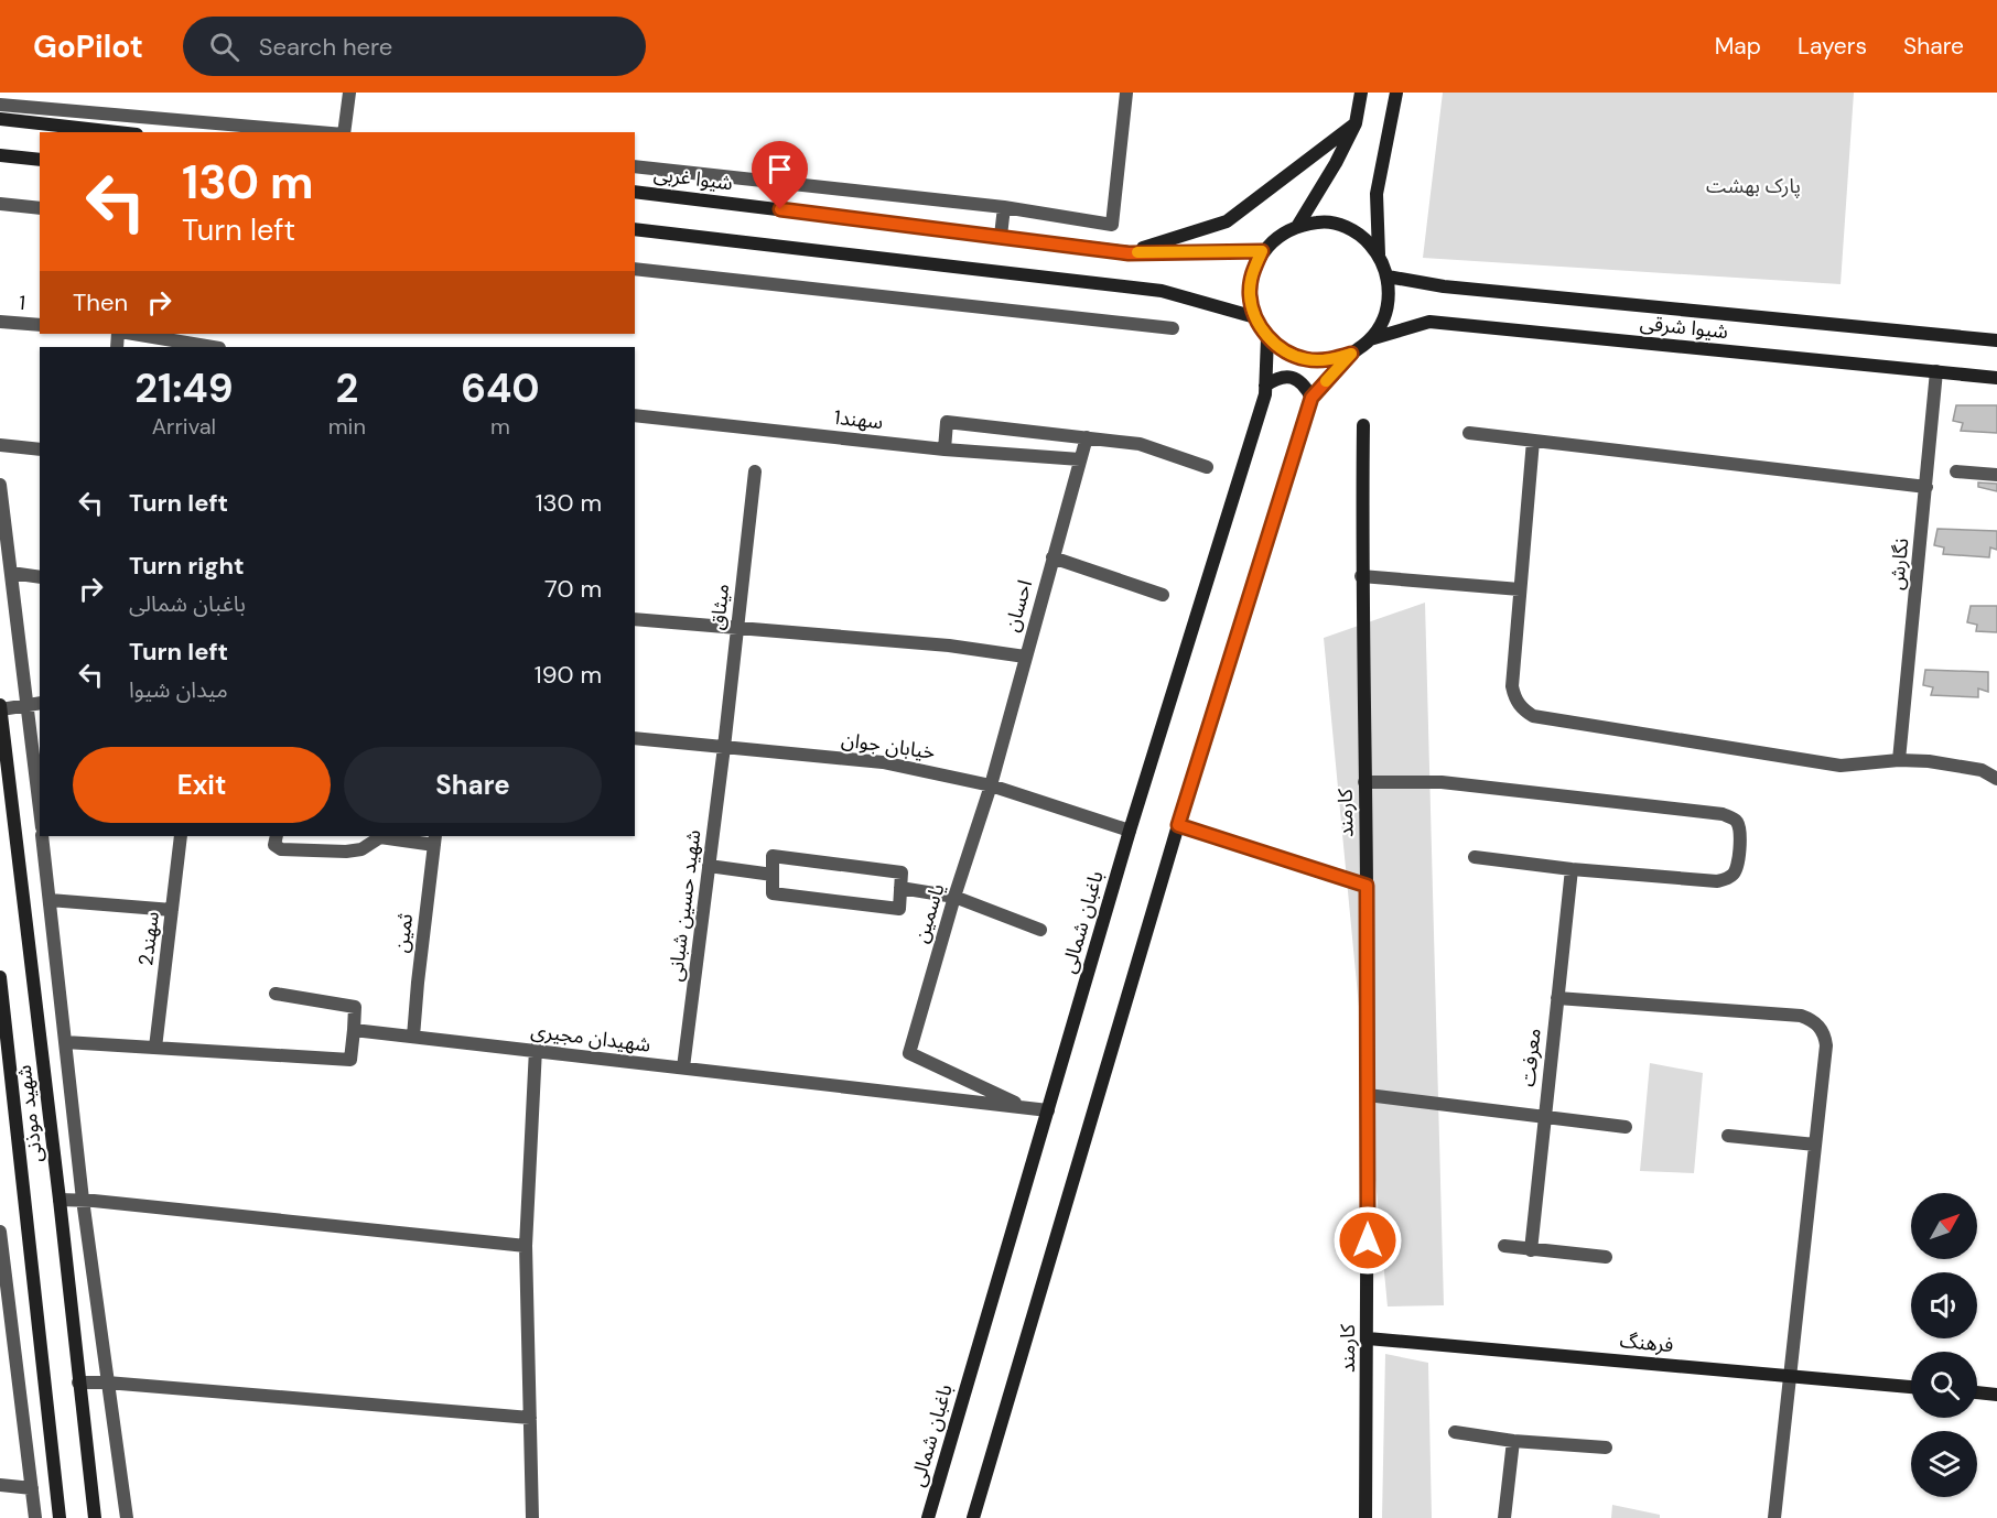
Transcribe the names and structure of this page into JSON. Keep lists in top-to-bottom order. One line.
{"streets":{"main road":["شیوا غربی","شیوا شرقی","کارمند","باغبان شمالی","شهید موذنی","فرهنگ"],"street":["1","1سهند","نگارش","احسان","میثاق","خیابان جوان","شهید حسین شبانی","یاسمین","ثمین","2سهند","شهیدان مجیری","معرفت"]},"crossings":[["شیوا غربی","شیوا شرقی"],["شیوا غربی","باغبان شمالی"],["شیوا شرقی","نگارش"],["شیوا شرقی","باغبان شمالی"],["1سهند","احسان"],["احسان","خیابان جوان"],["احسان","یاسمین"],["میثاق","خیابان جوان"],["میثاق","شهید حسین شبانی"],["خیابان جوان","شهید حسین شبانی"],["خیابان جوان","یاسمین"],["خیابان جوان","باغبان شمالی"],["کارمند","فرهنگ"],["شهید حسین شبانی","شهیدان مجیری"],["یاسمین","شهیدان مجیری"],["باغبان شمالی","شهیدان مجیری"],["ثمین","شهیدان مجیری"]],"parks":["پارک بهشت"],"north":"top right","page":{"header":"GoPilot","search":"Search here","nav":["Map","Layers","Share"],"turn":["130 m","Turn left"],"then":"Then","eta":["21:49","Arrival","2","min","640","m"],"list":[{"name":"Turn left","value":"130 m"},{"name":"Turn right","note":"باغبان شمالی","value":"70 m"},{"name":"Turn left","note":"میدان شیوا","value":"190 m"}],"buttons":["Exit","Share"]}}
